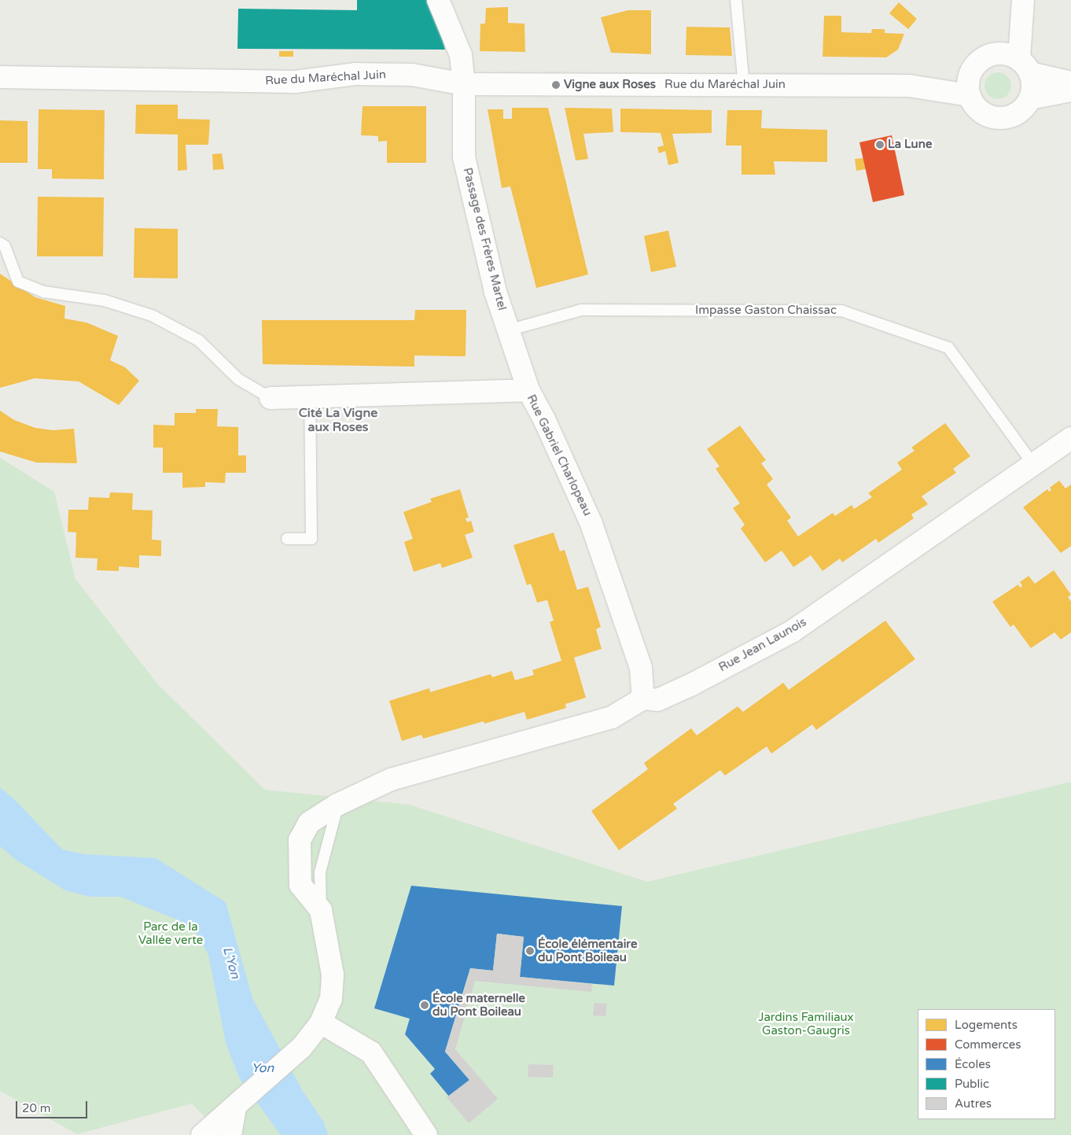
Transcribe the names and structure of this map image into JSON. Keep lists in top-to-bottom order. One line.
{"streets":{"street":["Rue du Maréchal Juin","Passage des Frères Martel","Rue Gabriel Charlopeau","Rue Jean Launois"],"lane":["Impasse Gaston Chaissac"]},"crossings":[["Rue du Maréchal Juin","Passage des Frères Martel"],["Passage des Frères Martel","Impasse Gaston Chaissac"],["Passage des Frères Martel","Rue Gabriel Charlopeau"],["Impasse Gaston Chaissac","Rue Jean Launois"],["Rue Gabriel Charlopeau","Rue Jean Launois"]],"districts":["Cité La Vigne aux Roses"],"water":["L'Yon","Yon"],"parks":["Parc de la Vallée verte","Jardins Familiaux Gaston-Gaugris"],"places":["Vigne aux Roses","La Lune","École élémentaire du Pont Boileau","École maternelle du Pont Boileau"],"legend":["Logements","Commerces","Écoles","Public","Autres"],"scale_bar":"20 m"}
